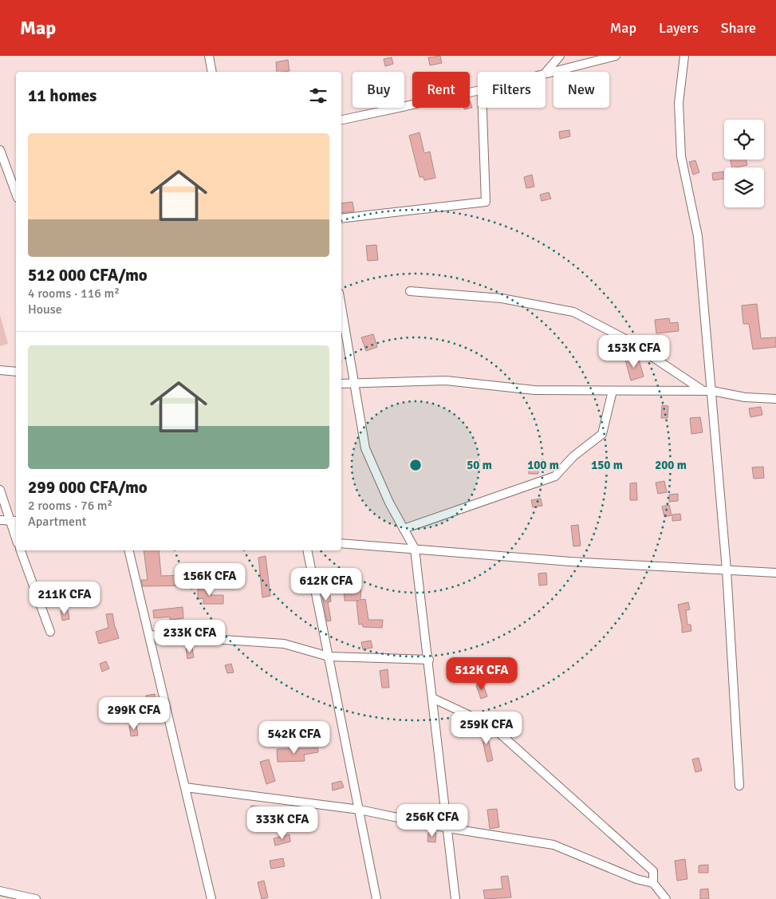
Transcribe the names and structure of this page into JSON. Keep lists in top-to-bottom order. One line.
{"page":{"header":"Map","nav":["Map","Layers","Share"],"chip":["Buy","Rent","Filters","New"],"heading":"11 homes","list":[{"name":"512 000 CFA/mo","note":"4 rooms · 116 m² · House"},{"name":"299 000 CFA/mo","note":"2 rooms · 76 m² · Apartment"}],"price":["153K CFA","156K CFA","612K CFA","211K CFA","233K CFA","512K CFA","299K CFA","259K CFA","542K CFA","256K CFA","333K CFA"]},"rings":["50 m","100 m","150 m","200 m"]}
